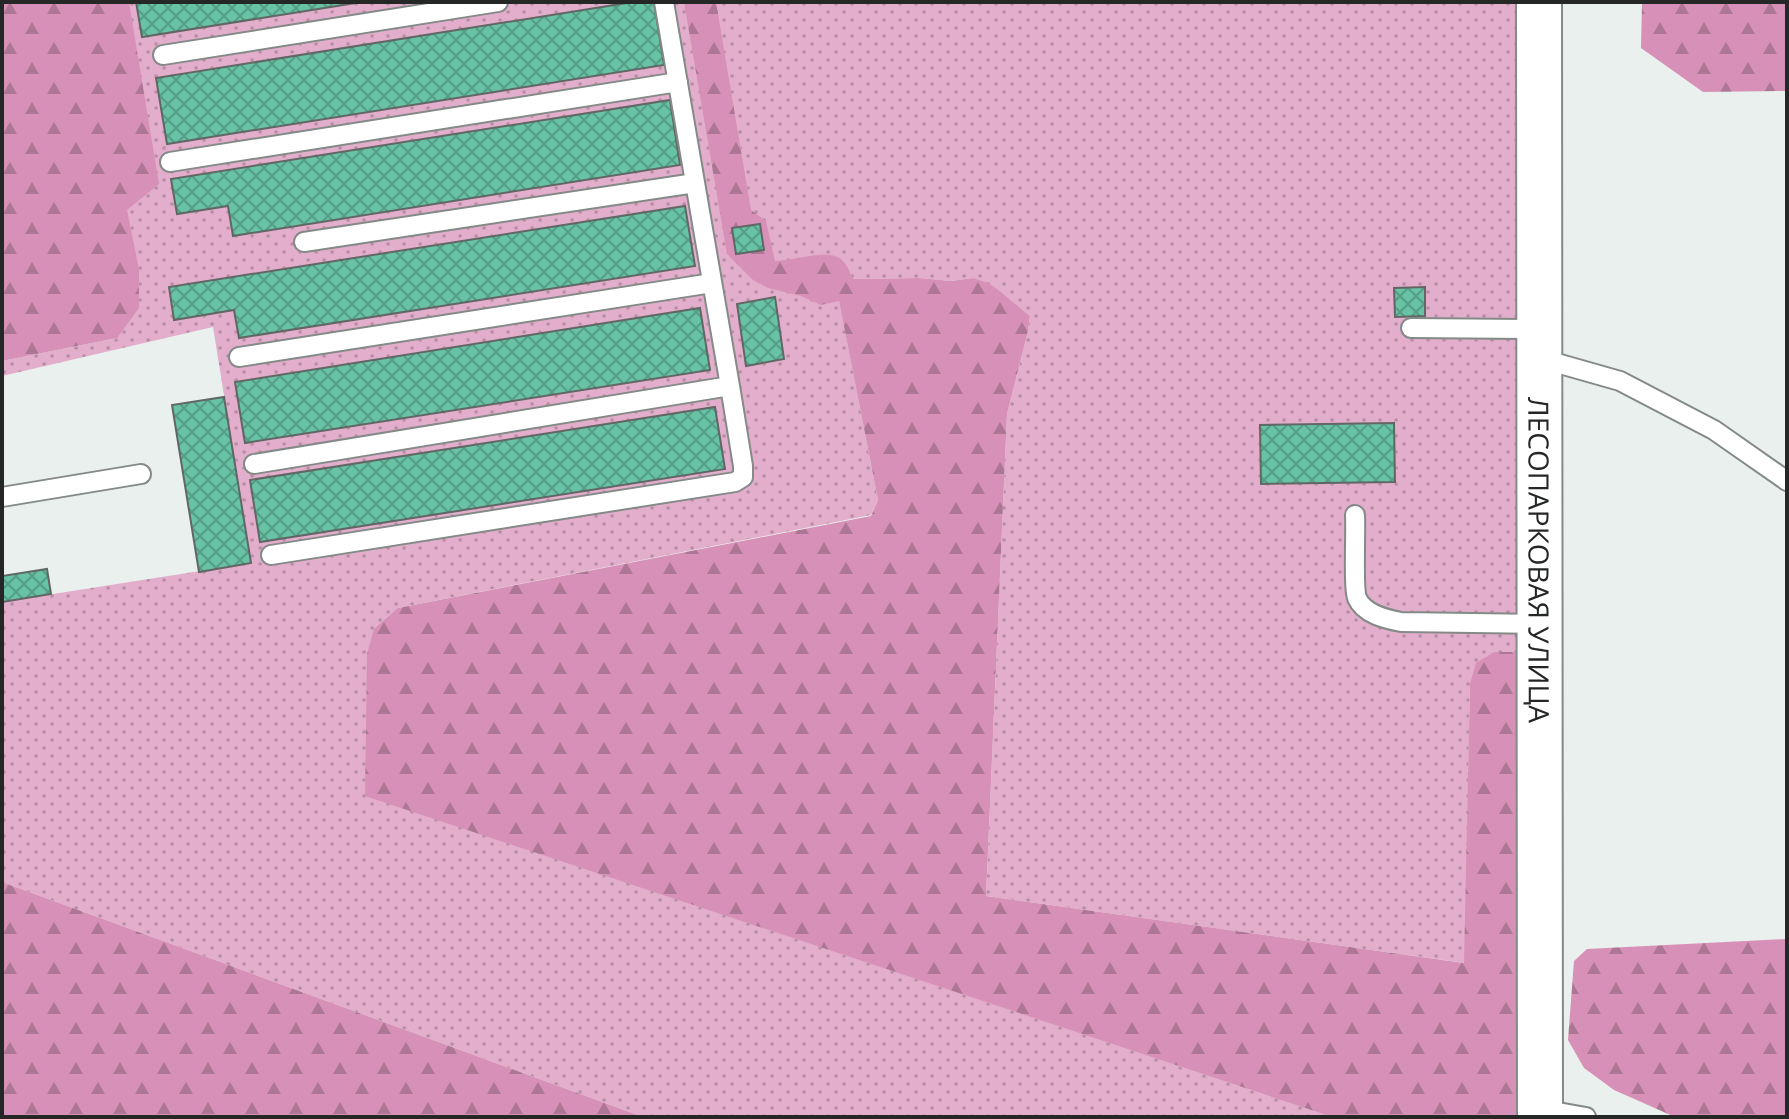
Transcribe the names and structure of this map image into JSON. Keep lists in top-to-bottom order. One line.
{"streets":{"street":["ЛЕСОПАРКОВАЯ УЛИЦА"]}}
